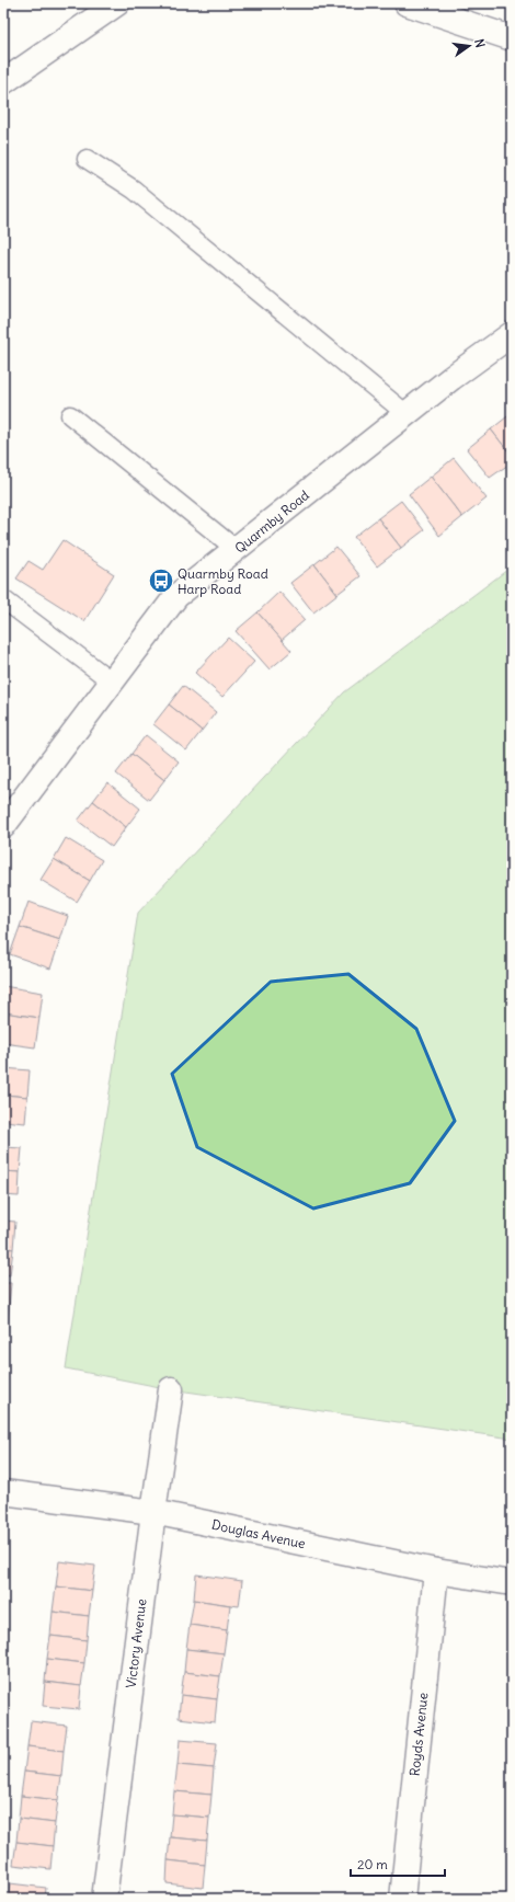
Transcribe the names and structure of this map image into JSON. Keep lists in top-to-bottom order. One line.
{"streets":{"street":["Quarmby Road","Douglas Avenue","Victory Avenue","Royds Avenue"]},"crossings":[["Douglas Avenue","Victory Avenue"],["Douglas Avenue","Royds Avenue"]],"places":{"bus stop":["Quarmby Road Harp Road"]},"scale_bar":"20 m","north":"right"}
